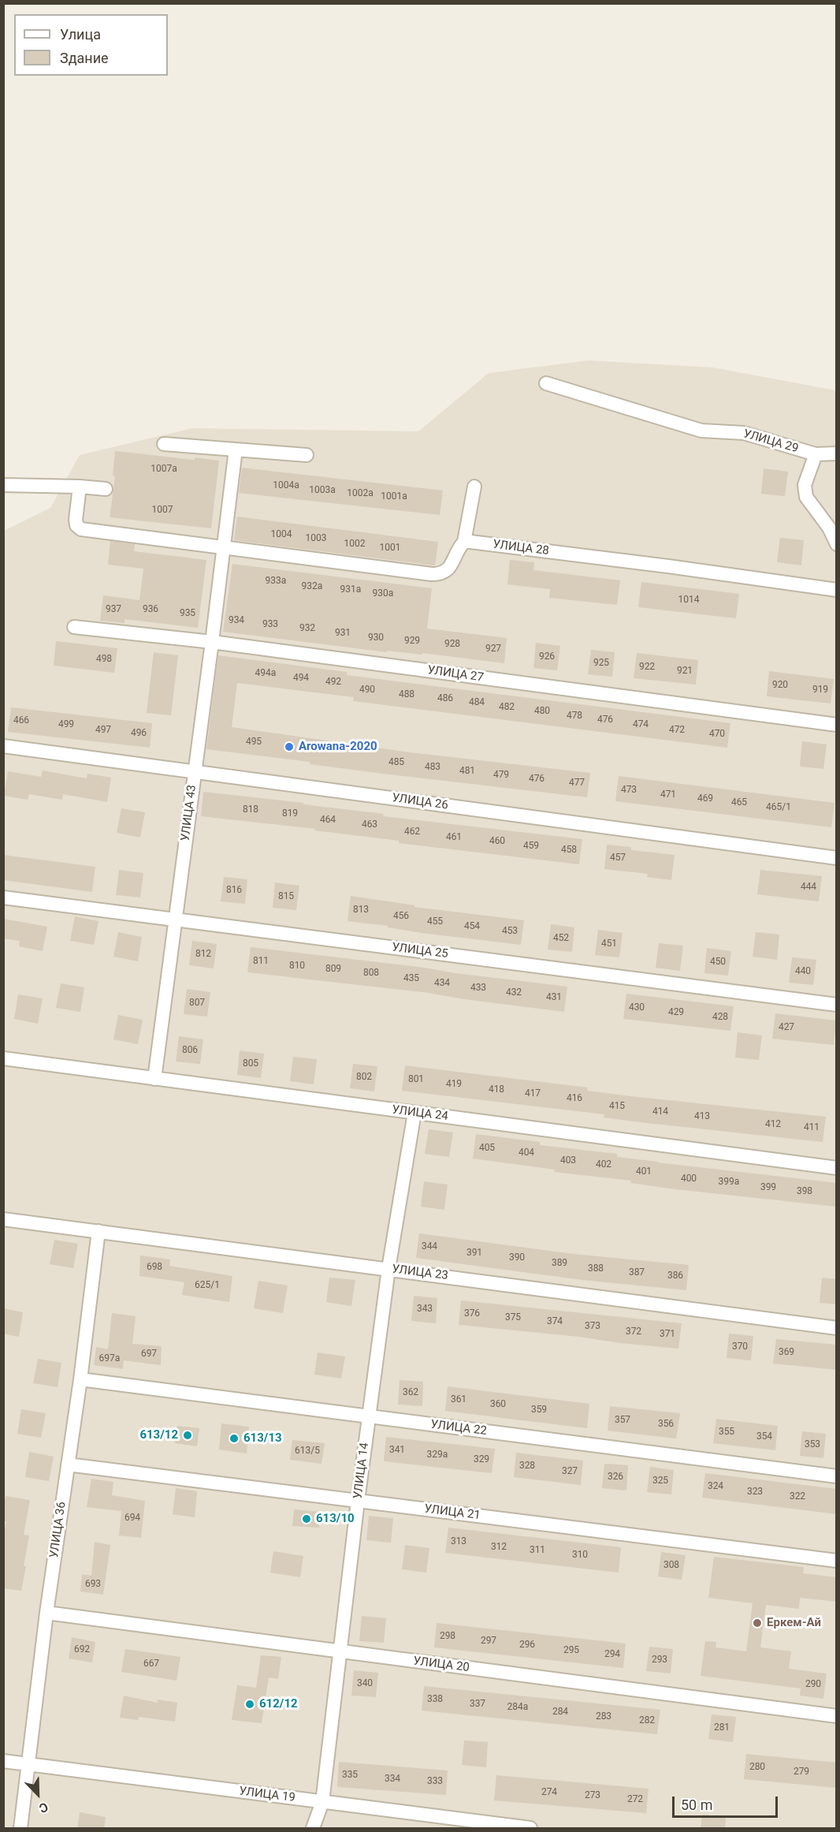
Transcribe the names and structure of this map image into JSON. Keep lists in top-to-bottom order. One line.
{"streets":{"street":["УЛИЦА 29","УЛИЦА 28","УЛИЦА 27","УЛИЦА 26","УЛИЦА 43","УЛИЦА 25","УЛИЦА 24","УЛИЦА 23","УЛИЦА 22","УЛИЦА 14","УЛИЦА 21","УЛИЦА 36","УЛИЦА 20","УЛИЦА 19"]},"crossings":[["УЛИЦА 27","УЛИЦА 43"],["УЛИЦА 26","УЛИЦА 43"],["УЛИЦА 43","УЛИЦА 25"],["УЛИЦА 43","УЛИЦА 24"],["УЛИЦА 24","УЛИЦА 14"],["УЛИЦА 23","УЛИЦА 14"],["УЛИЦА 23","УЛИЦА 36"],["УЛИЦА 22","УЛИЦА 14"],["УЛИЦА 22","УЛИЦА 36"],["УЛИЦА 14","УЛИЦА 21"],["УЛИЦА 14","УЛИЦА 20"],["УЛИЦА 14","УЛИЦА 19"],["УЛИЦА 21","УЛИЦА 36"],["УЛИЦА 36","УЛИЦА 20"],["УЛИЦА 36","УЛИЦА 19"]],"places":["Arowana-2020","613/12","613/13","613/10","Еркем-Ай","612/12"],"house_numbers":["1007а","1004а","1003а","1002а","1001а","1007","1004","1003","1002","1001","933а","932а","931а","930а","1014","937","936","935","934","933","932","931","930","929","928","927","926","498","925","922","921","494а","494","492","920","490","919","488","486","484","482","480","478","476","466","499","474","497","472","496","470","495","485","483","481","479","476","477","473","471","469","465","465/1","818","819","464","463","462","461","460","459","458","457","444","816","815","813","456","455","454","453","452","451","812","811","450","810","809","440","808","435","434","433","432","431","807","430","429","428","427","806","805","802","801","419","418","417","416","415","414","413","412","411","405","404","403","402","401","400","399а","399","398","344","391","390","389","698","388","387","386","625/1","343","376","375","374","373","372","371","370","369","697","697а","362","361","360","359","357","356","355","354","353","341","613/5","329а","329","328","327","326","325","324","323","322","694","313","312","311","310","308","693","298","297","296","692","295","294","293","667","340","290","338","337","284а","284","283","282","281","280","279","335","334","333","274","273","272"],"legend":["Улица","Здание"],"scale_bar":"50 m","north":"bottom right"}
